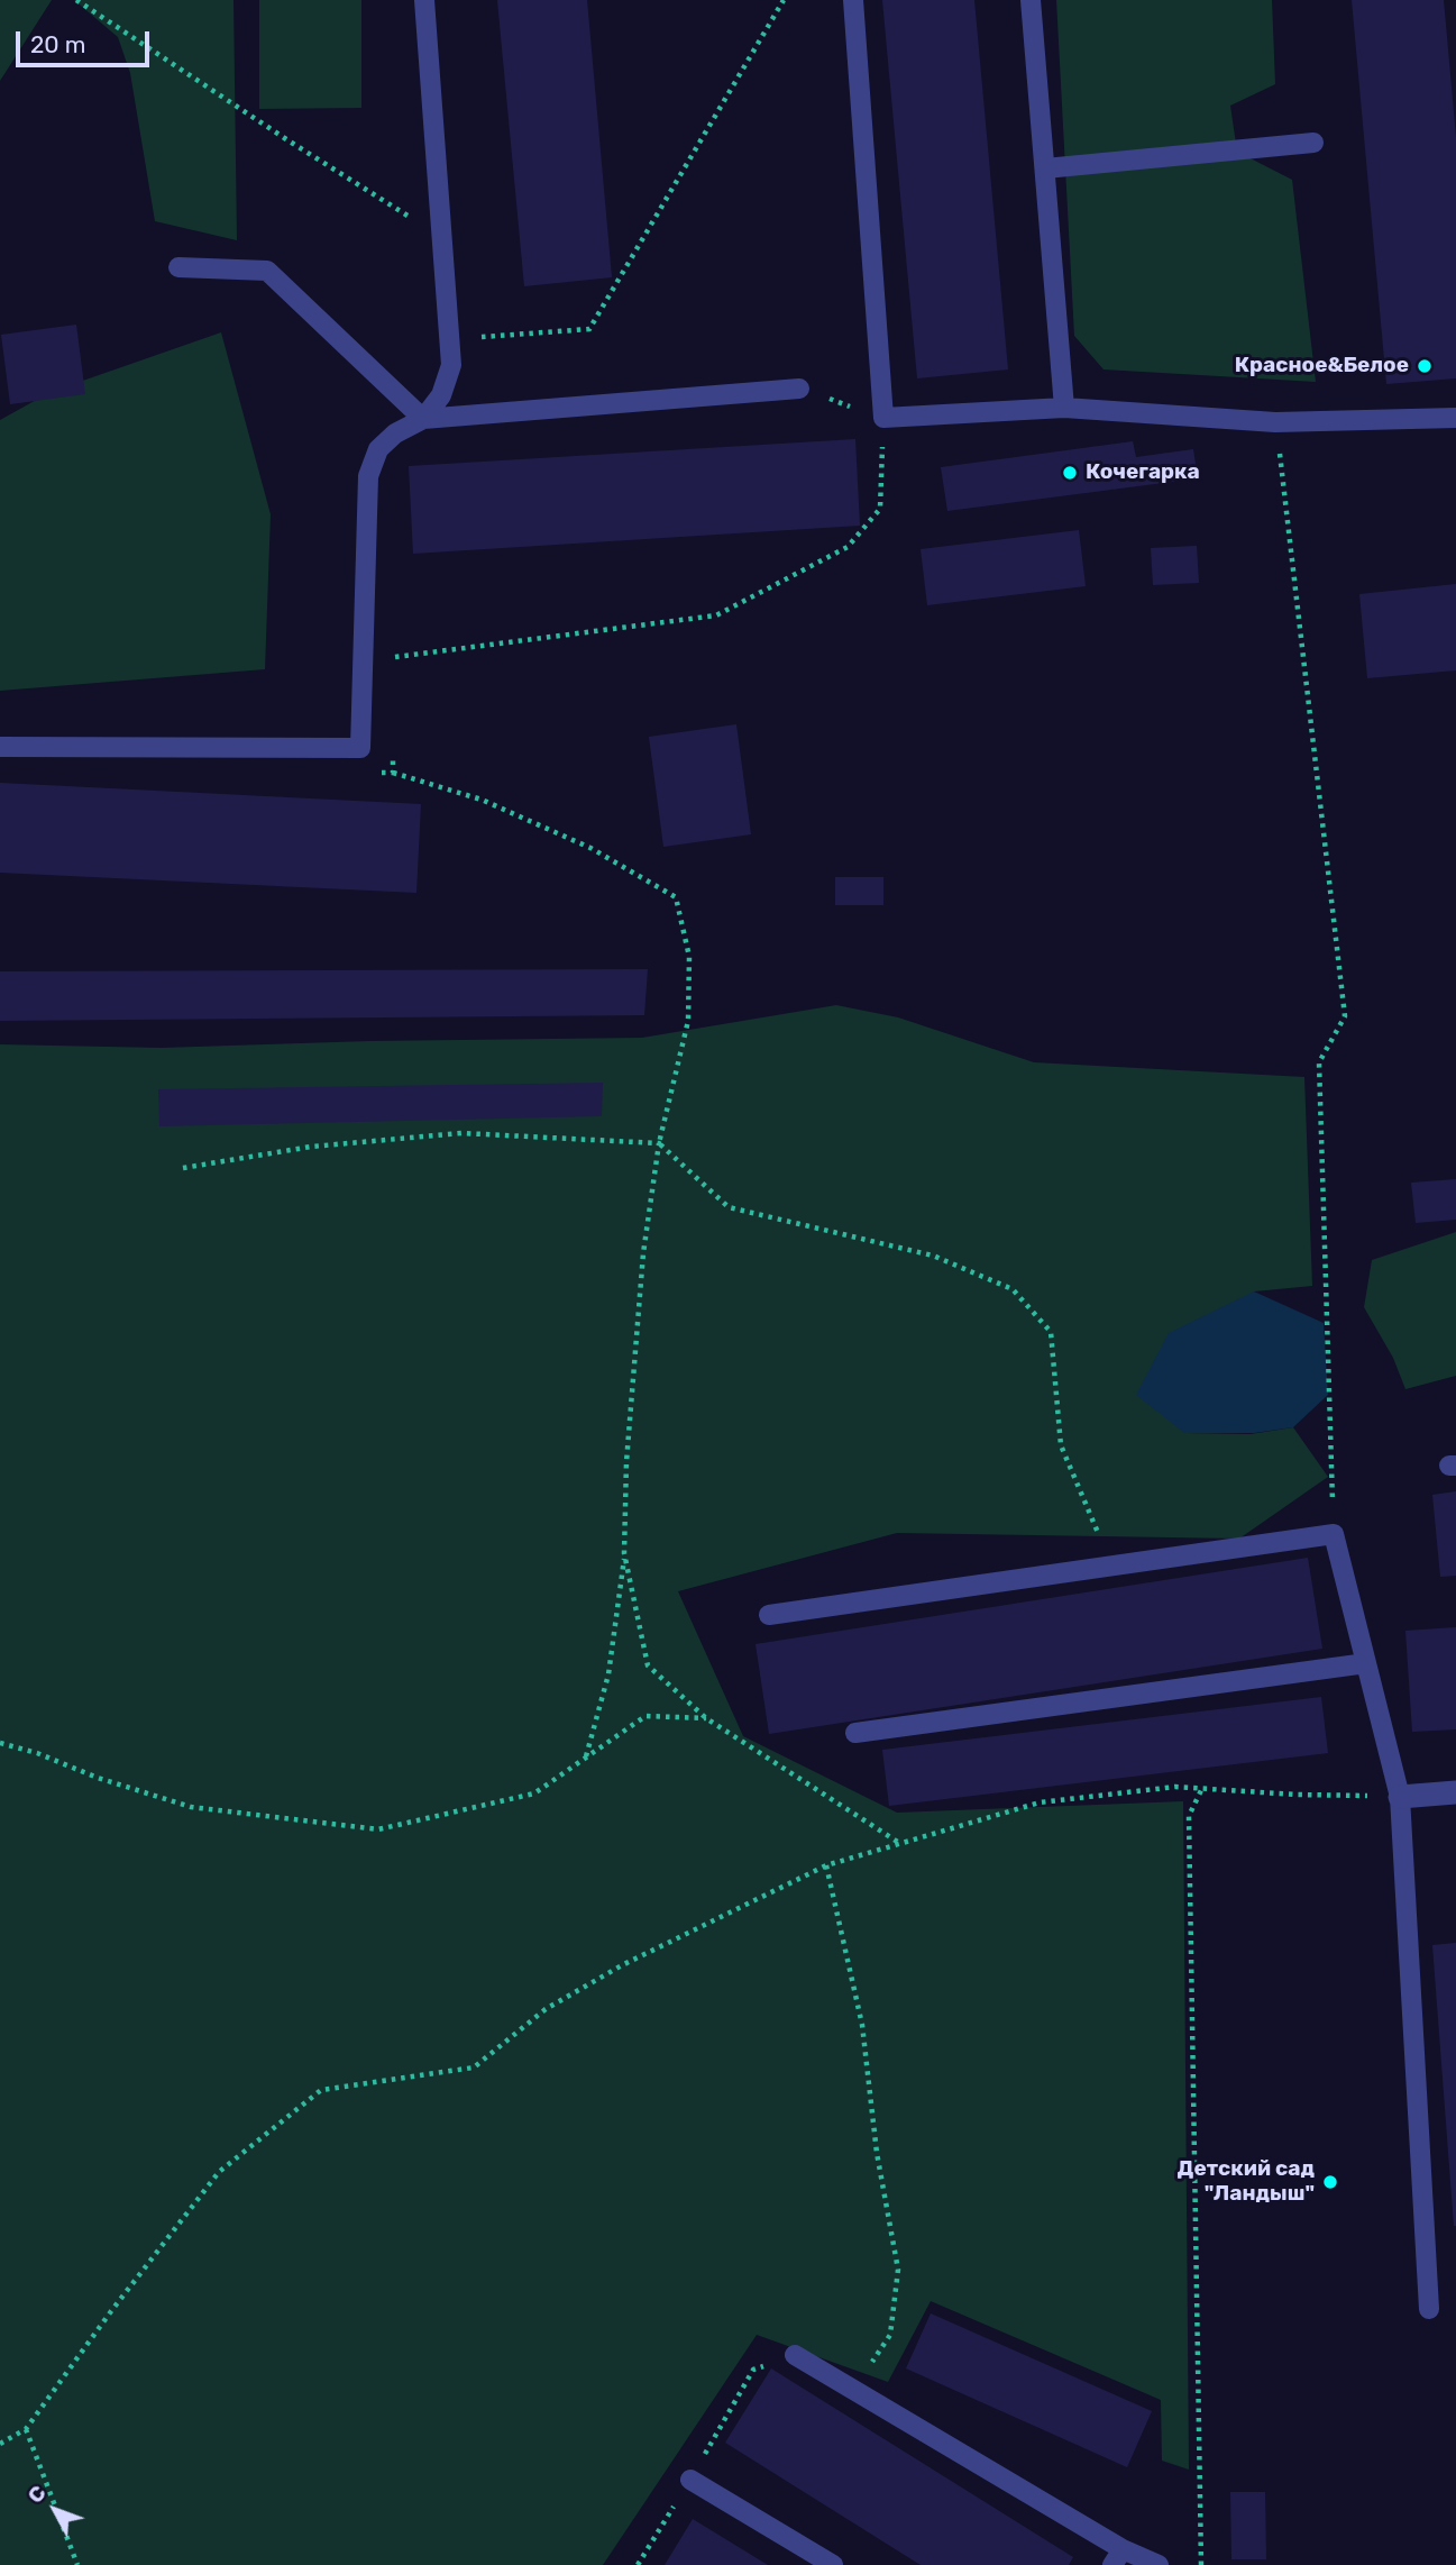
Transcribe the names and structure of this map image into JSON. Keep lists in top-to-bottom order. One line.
{"places":["Красное&Белое","Кочегарка","Детский сад \"Ландыш\""],"scale_bar":"20 m","north":"top left"}
